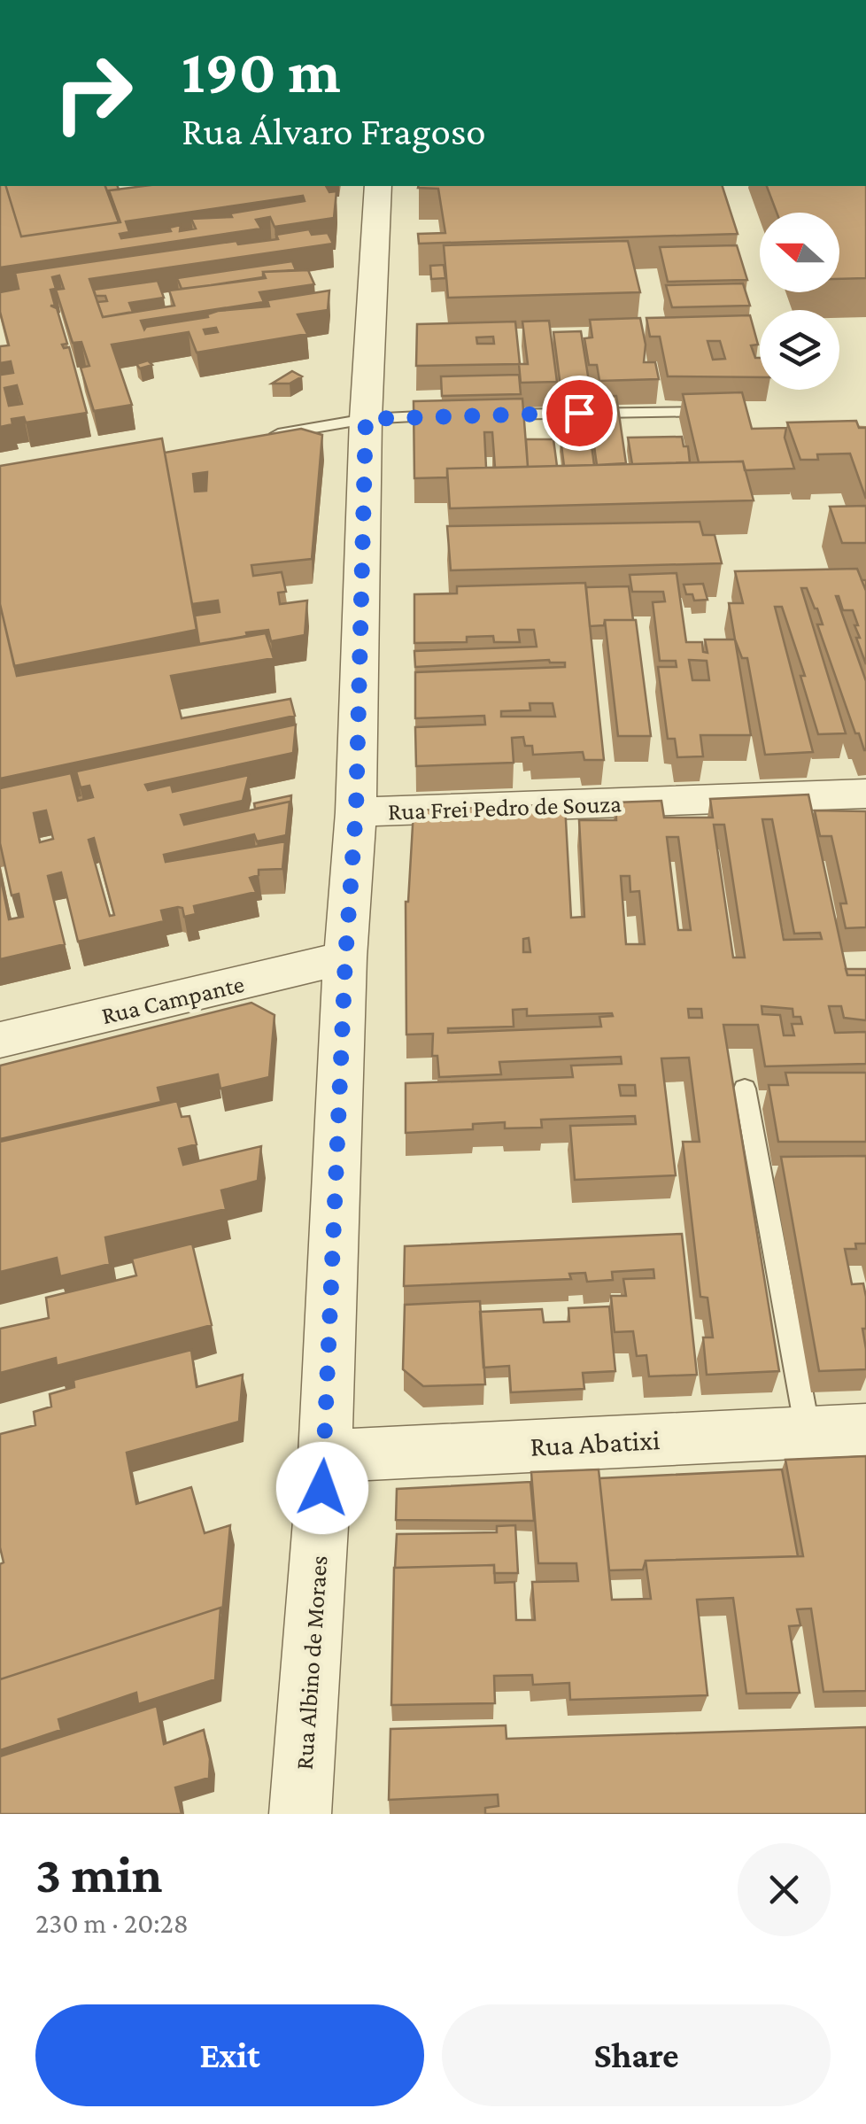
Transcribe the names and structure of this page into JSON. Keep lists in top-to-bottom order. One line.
{"streets":{"street":["Rua Frei Pedro de Souza","Rua Campante","Rua Abatixi","Rua Albino de Moraes"]},"crossings":[["Rua Frei Pedro de Souza","Rua Albino de Moraes"],["Rua Campante","Rua Albino de Moraes"],["Rua Abatixi","Rua Albino de Moraes"]],"north":"left","page":{"turn":["190 m","Rua Álvaro Fragoso"],"heading":["3 min","230 m · 20:28"],"buttons":["Exit","Share"]}}
